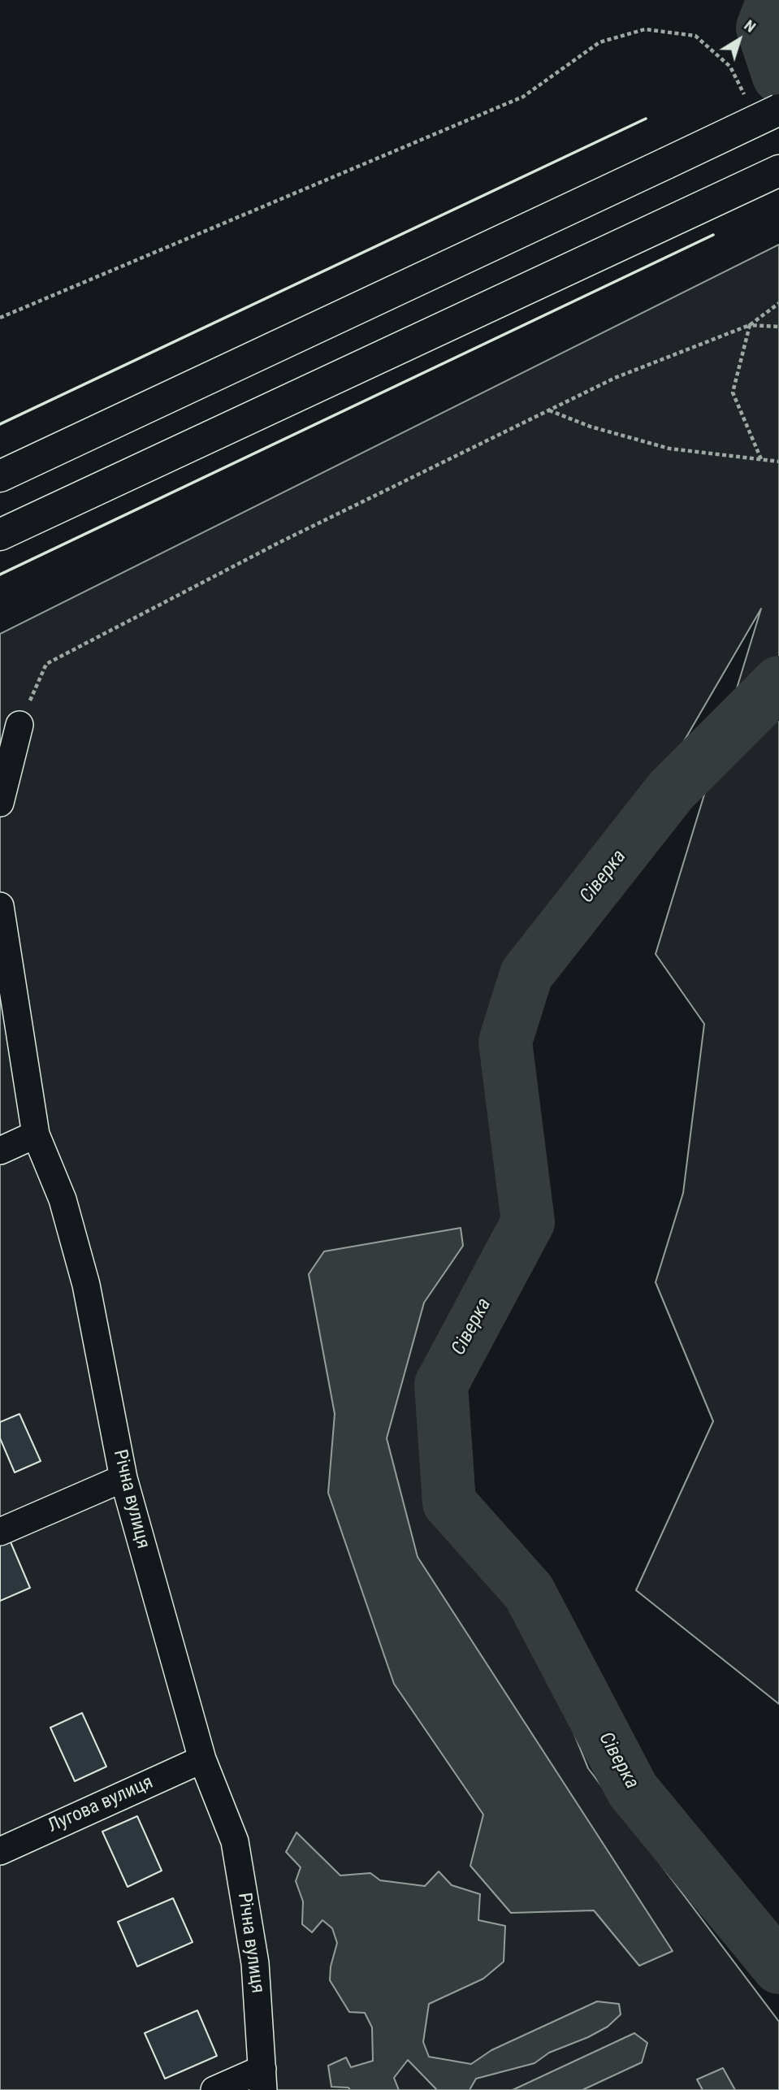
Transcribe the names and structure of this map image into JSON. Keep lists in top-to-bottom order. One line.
{"streets":{"street":["Річна вулиця","Лугова вулиця"]},"crossings":[["Річна вулиця","Лугова вулиця"]],"water":["Сіверка"],"north":"top right"}
